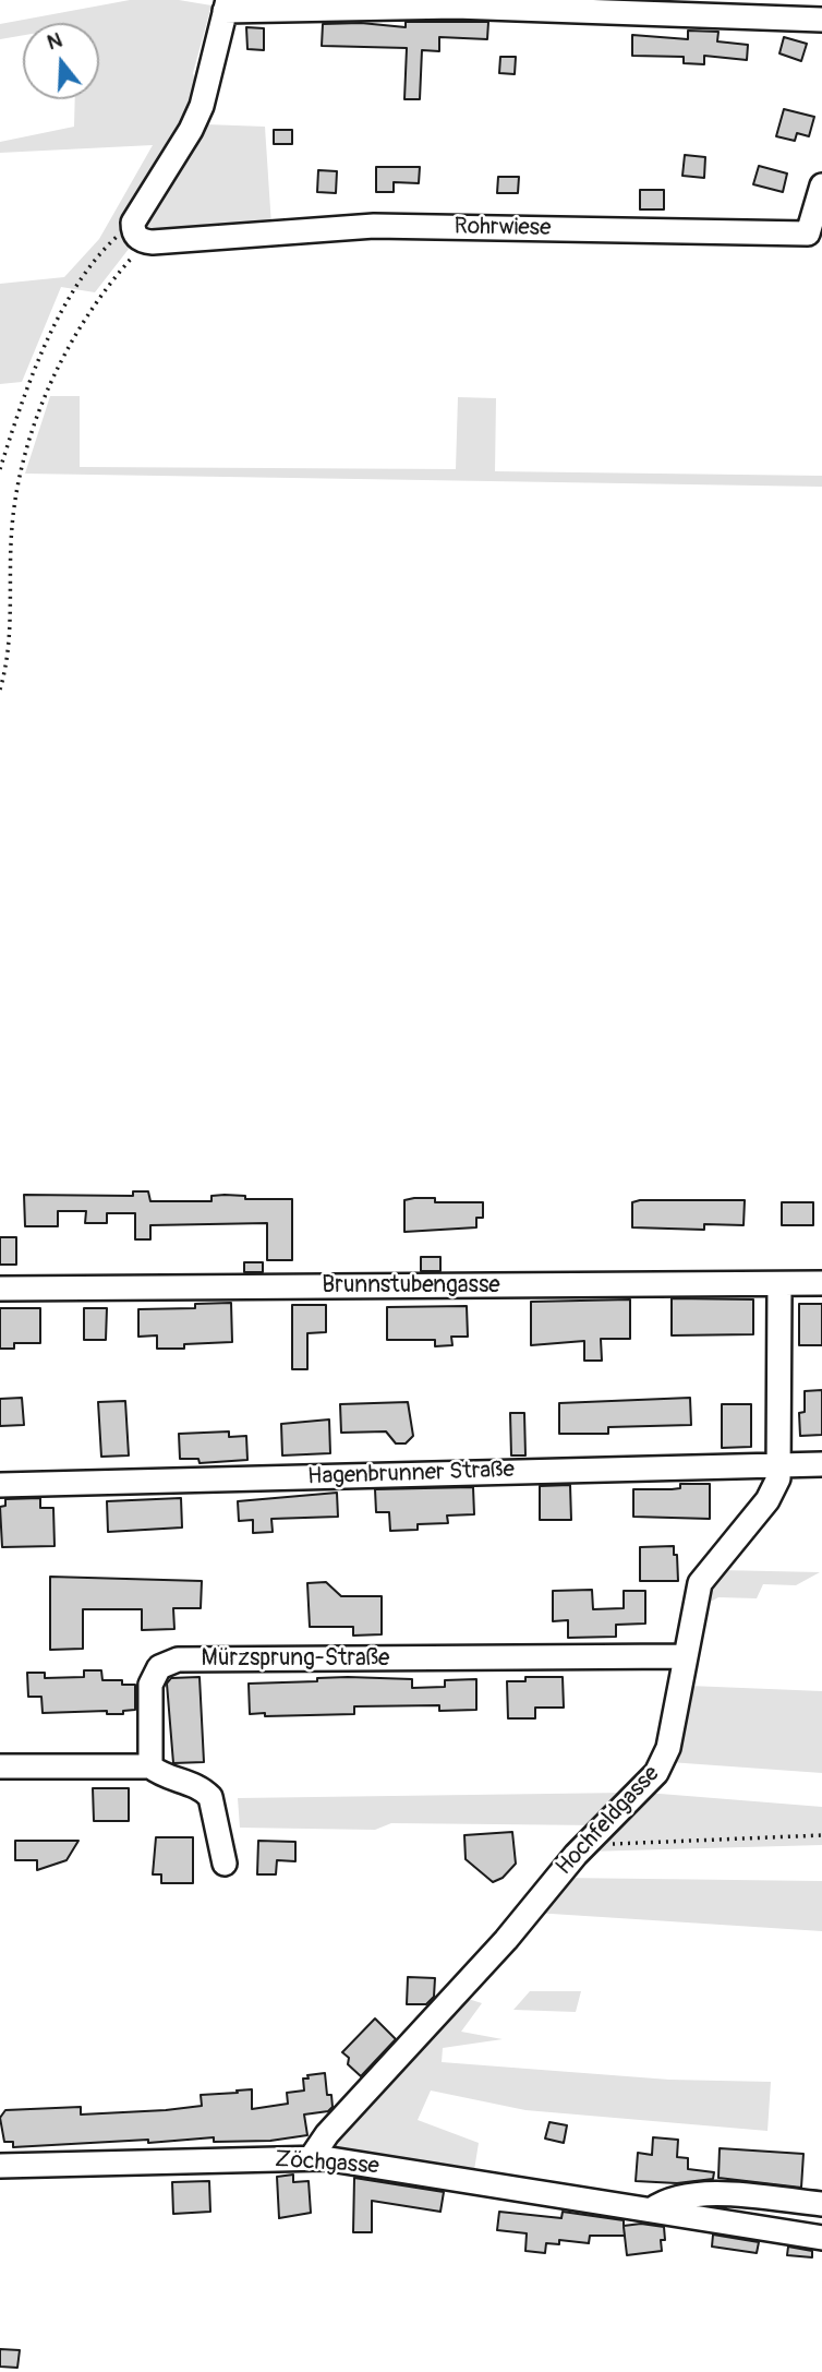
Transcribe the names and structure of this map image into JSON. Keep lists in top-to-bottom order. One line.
{"streets":{"street":["Rohrwiese","Brunnstubengasse","Hagenbrunner Straße","Mürzsprung-Straße","Hochfeldgasse","Zöchgasse"]},"crossings":[["Brunnstubengasse","Hochfeldgasse"],["Hagenbrunner Straße","Hochfeldgasse"],["Mürzsprung-Straße","Hochfeldgasse"],["Hochfeldgasse","Zöchgasse"]],"north":"top"}
